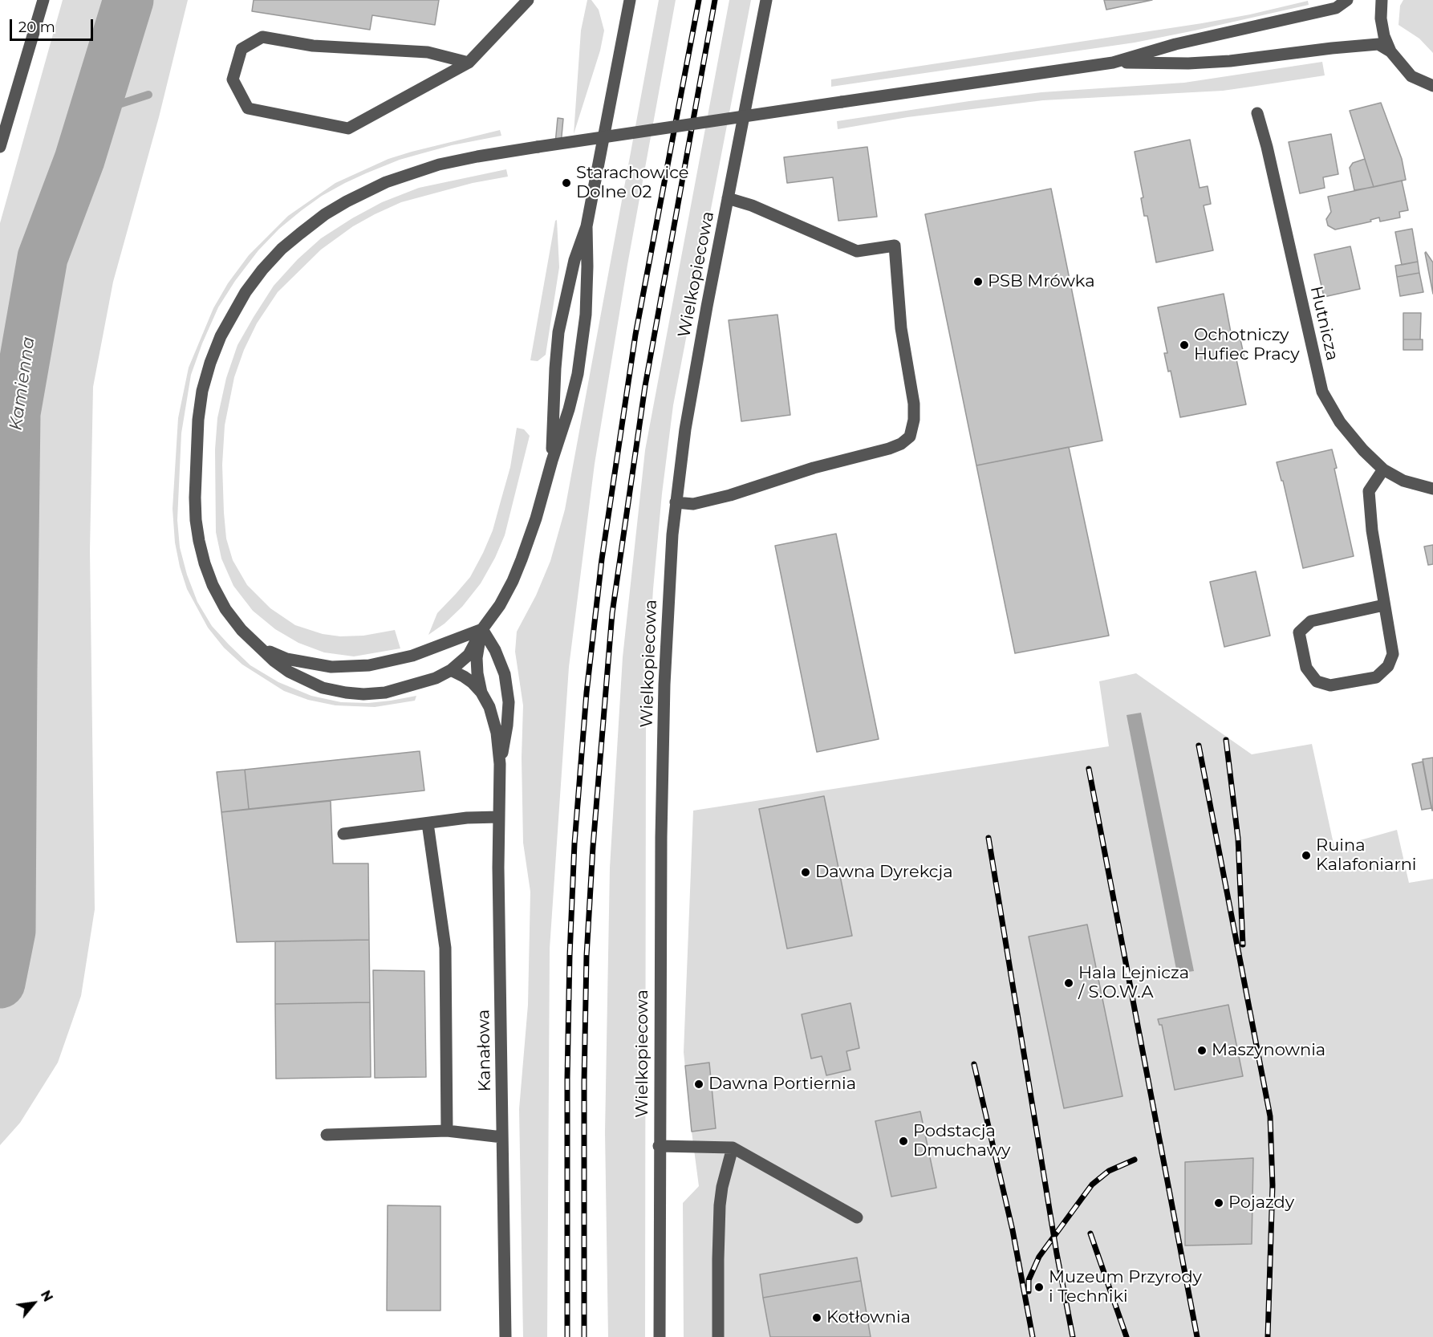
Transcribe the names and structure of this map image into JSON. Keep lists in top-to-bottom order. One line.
{"streets":{"street":["Wielkopiecowa","Hutnicza","Kanałowa"]},"water":["Kamienna"],"places":["Starachowice Dolne 02","PSB Mrówka","Ochotniczy Hufiec Pracy","Ruina Kalafoniarni","Dawna Dyrekcja","Hala Lejnicza / S.O.W.A","Maszynownia","Dawna Portiernia","Podstacja Dmuchawy","Pojazdy","Muzeum Przyrody i Techniki","Kotłownia"],"scale_bar":"20 m","north":"top right"}
